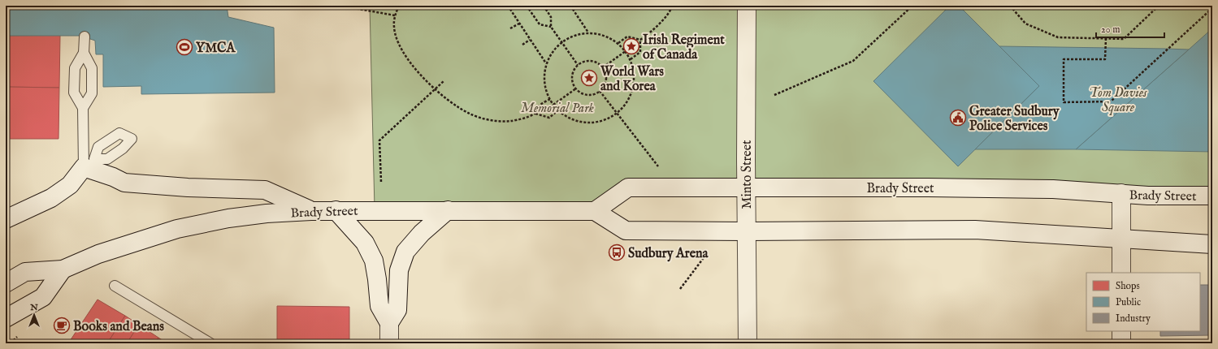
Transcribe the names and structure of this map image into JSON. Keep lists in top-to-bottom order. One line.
{"streets":{"main road":["Minto Street","Brady Street"]},"crossings":[["Minto Street","Brady Street"]],"parks":["Tom Davies Square","Memorial Park"],"places":{"place":["Irish Regiment of Canada","World Wars and Korea"],"sports":["YMCA"],"public building":["Greater Sudbury Police Services"],"bus stop":["Sudbury Arena"],"cafe":["Books and Beans"]},"legend":["Shops","Public","Industry"],"scale_bar":"20 m","north":"top"}
